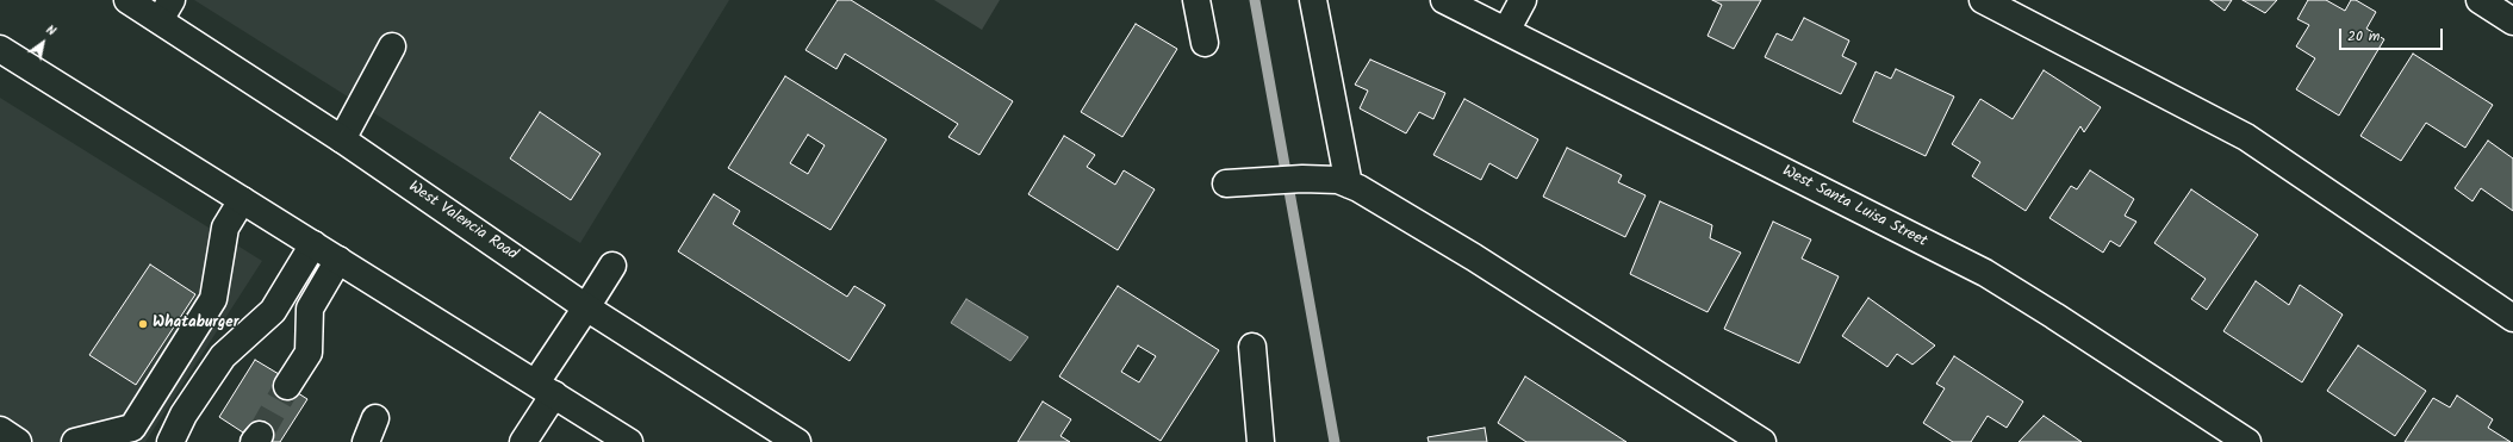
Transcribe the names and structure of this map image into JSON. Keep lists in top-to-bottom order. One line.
{"streets":{"main road":["West Santa Luisa Street","West Valencia Road"]},"places":["Whataburger"],"scale_bar":"20 m","north":"top right"}
